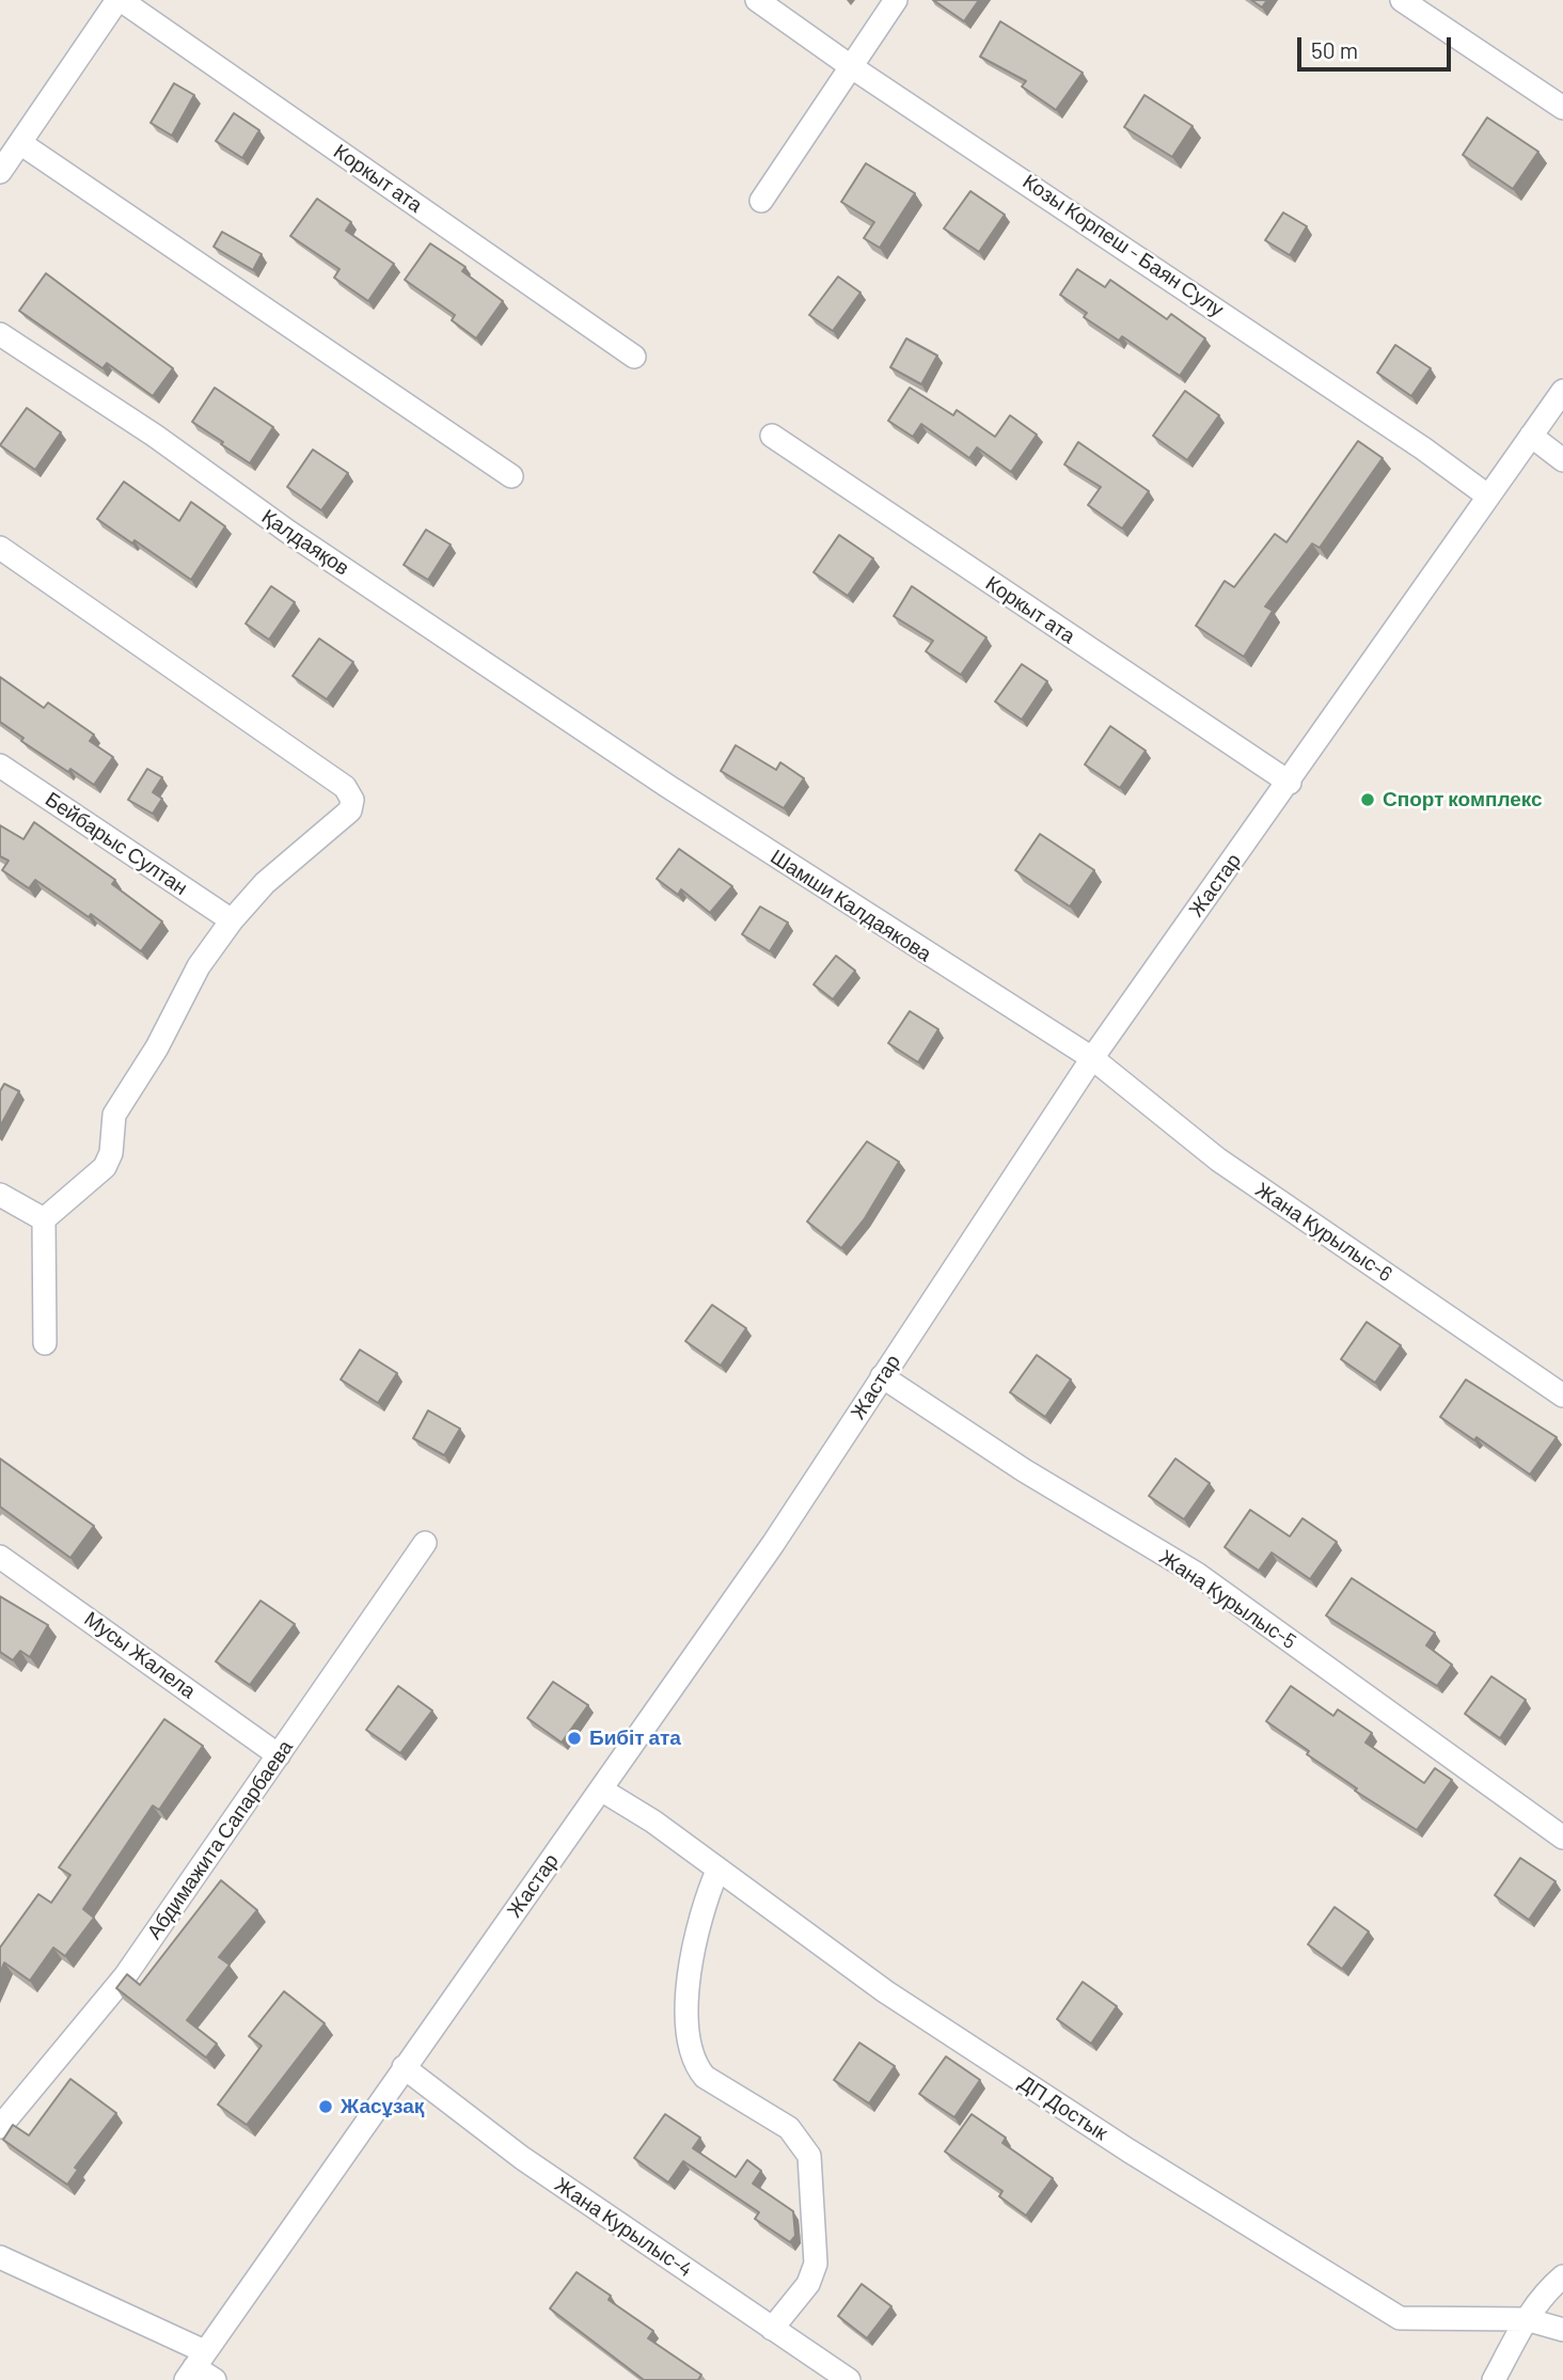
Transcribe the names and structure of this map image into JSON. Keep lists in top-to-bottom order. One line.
{"streets":{"street":["Коркыт ата","Козы Корпеш - Баян Сулу","Қалдаяқов","Бейбарыс Султан","Жастар","Шамши Калдаякова","Жана Курылыс-6","Жана Курылыс-5","Мусы Жалела","Абдимажита Сапарбаева","ДП Достык","Жана Курылыс-4"]},"crossings":[["Коркыт ата","Жастар"],["Козы Корпеш - Баян Сулу","Жастар"],["Қалдаяқов","Шамши Калдаякова"],["Жастар","Шамши Калдаякова"],["Жастар","Жана Курылыс-6"],["Жастар","Жана Курылыс-5"],["Жастар","ДП Достык"],["Жастар","Жана Курылыс-4"],["Шамши Калдаякова","Жана Курылыс-6"],["Мусы Жалела","Абдимажита Сапарбаева"]],"places":["Спорт комплекс","Бибіт ата","Жасұзақ"],"scale_bar":"50 m"}
